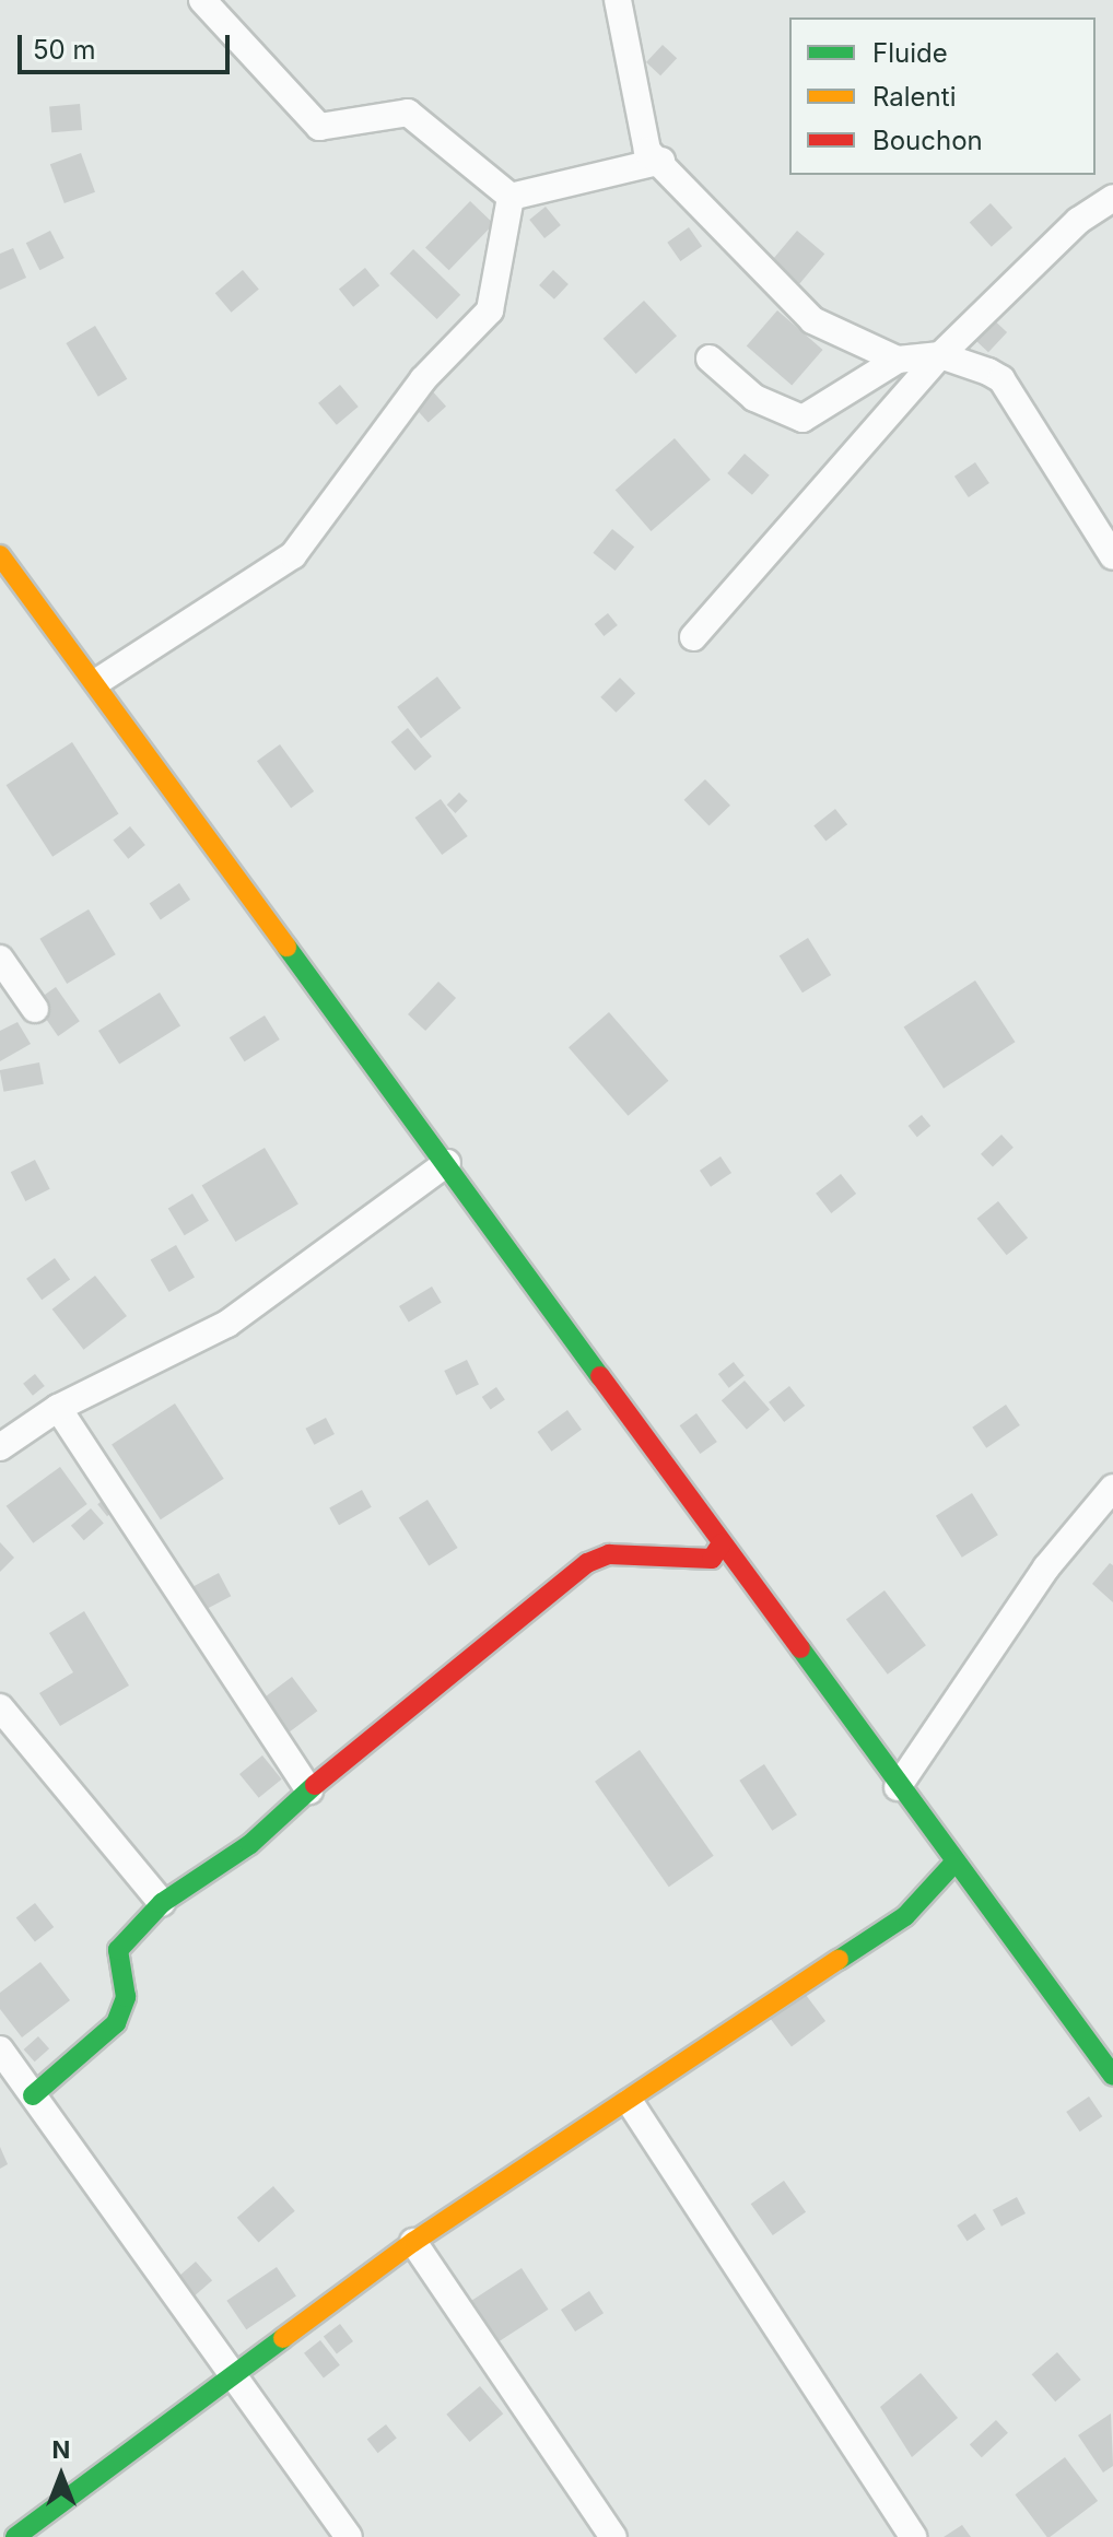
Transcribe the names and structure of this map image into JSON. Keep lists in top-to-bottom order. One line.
{"legend":["Fluide","Ralenti","Bouchon"],"scale_bar":"50 m","north":"top"}
